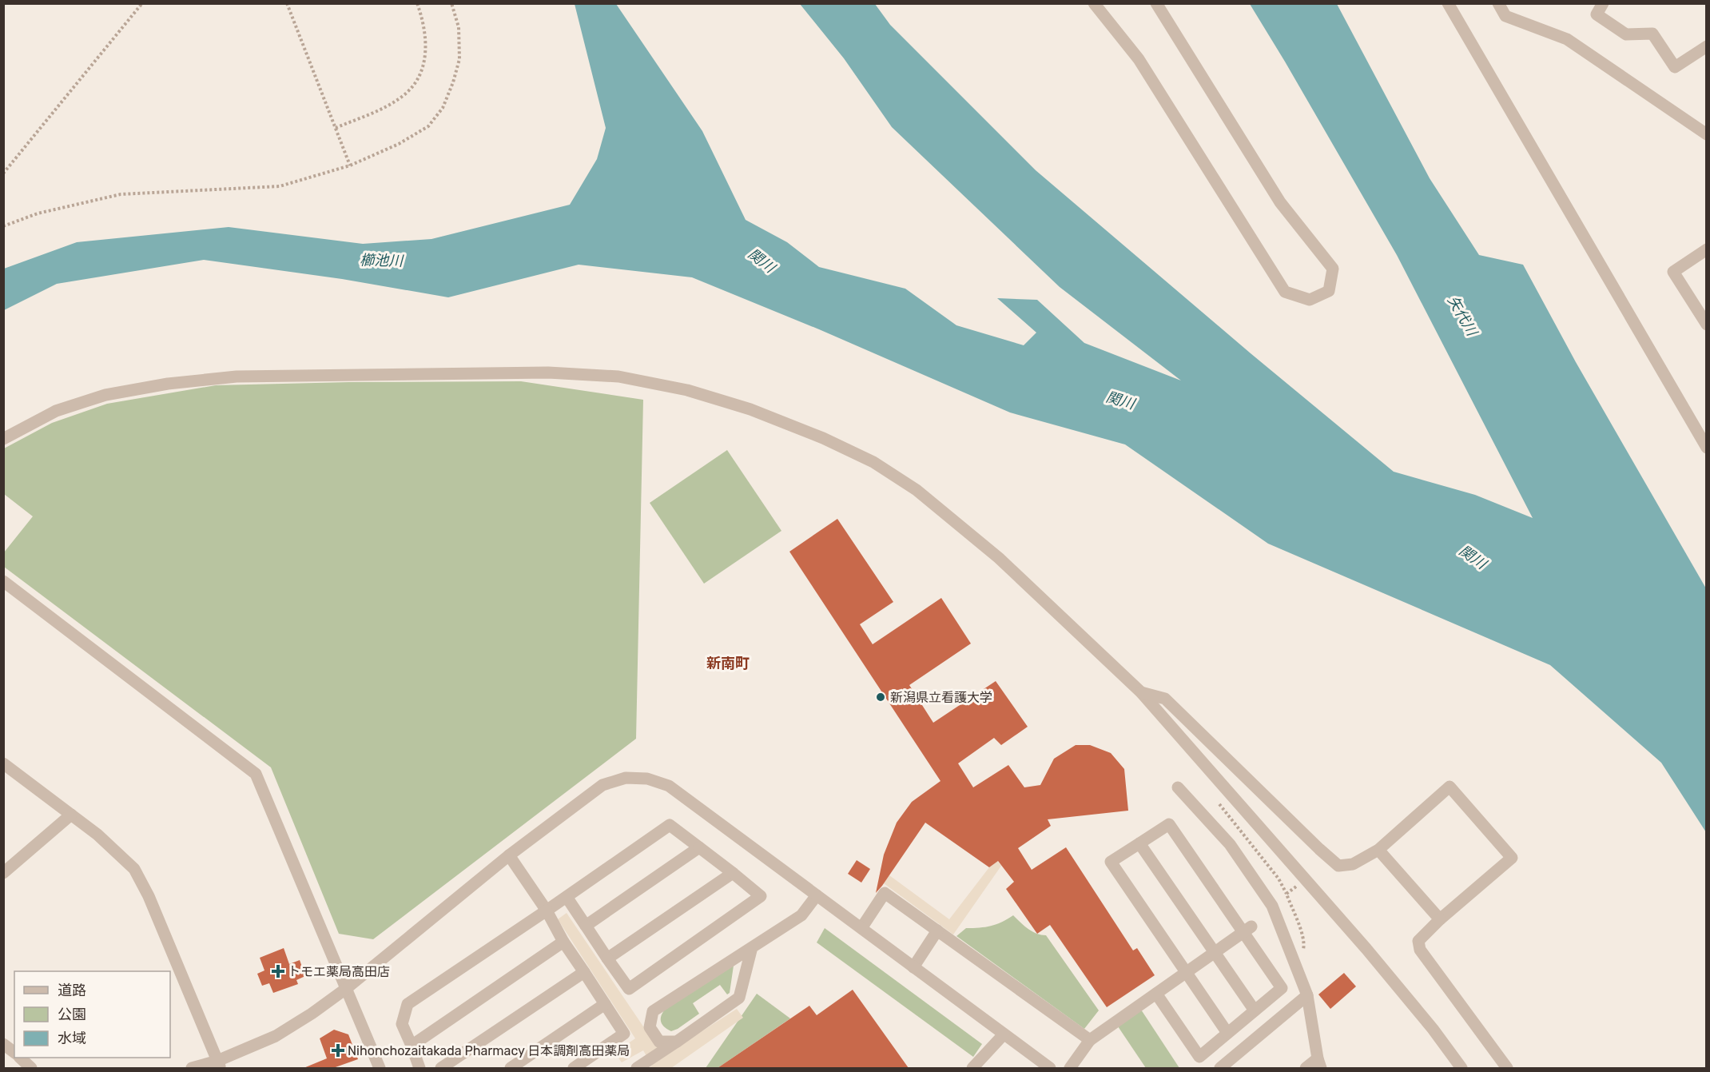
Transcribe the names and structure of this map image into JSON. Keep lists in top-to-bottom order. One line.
{"districts":["新南町"],"water":["櫛池川","関川","矢代川"],"places":{"other":["新潟県立看護大学"],"health":["トモエ薬局高田店","Nihonchozaitakada Pharmacy 日本調剤高田薬局"]},"legend":["道路","公園","水域"]}
